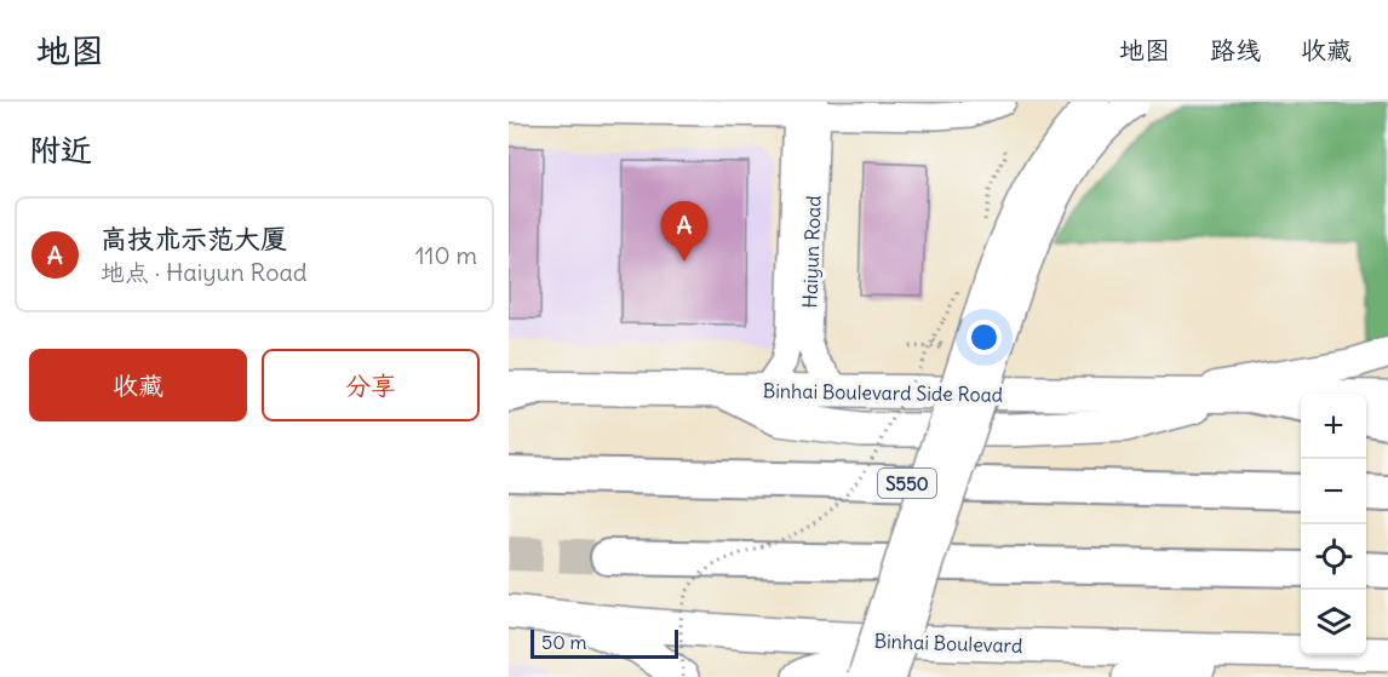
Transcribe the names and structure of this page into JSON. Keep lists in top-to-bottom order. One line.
{"streets":{"highway":["S550"],"main road":["Binhai Boulevard Side Road","Binhai Boulevard"],"street":["Haiyun Road"]},"crossings":[["Haiyun Road","Binhai Boulevard Side Road"]],"scale_bar":"50 m","page":{"header":"地图","nav":["地图","路线","收藏"],"heading":"附近","list":[{"mark":"A","name":"高技术示范大厦","note":"地点 · Haiyun Road","value":"110 m"}],"pins":"A","buttons":["收藏","分享"],"map_buttons":["+","−"],"scale":"50 m"}}
